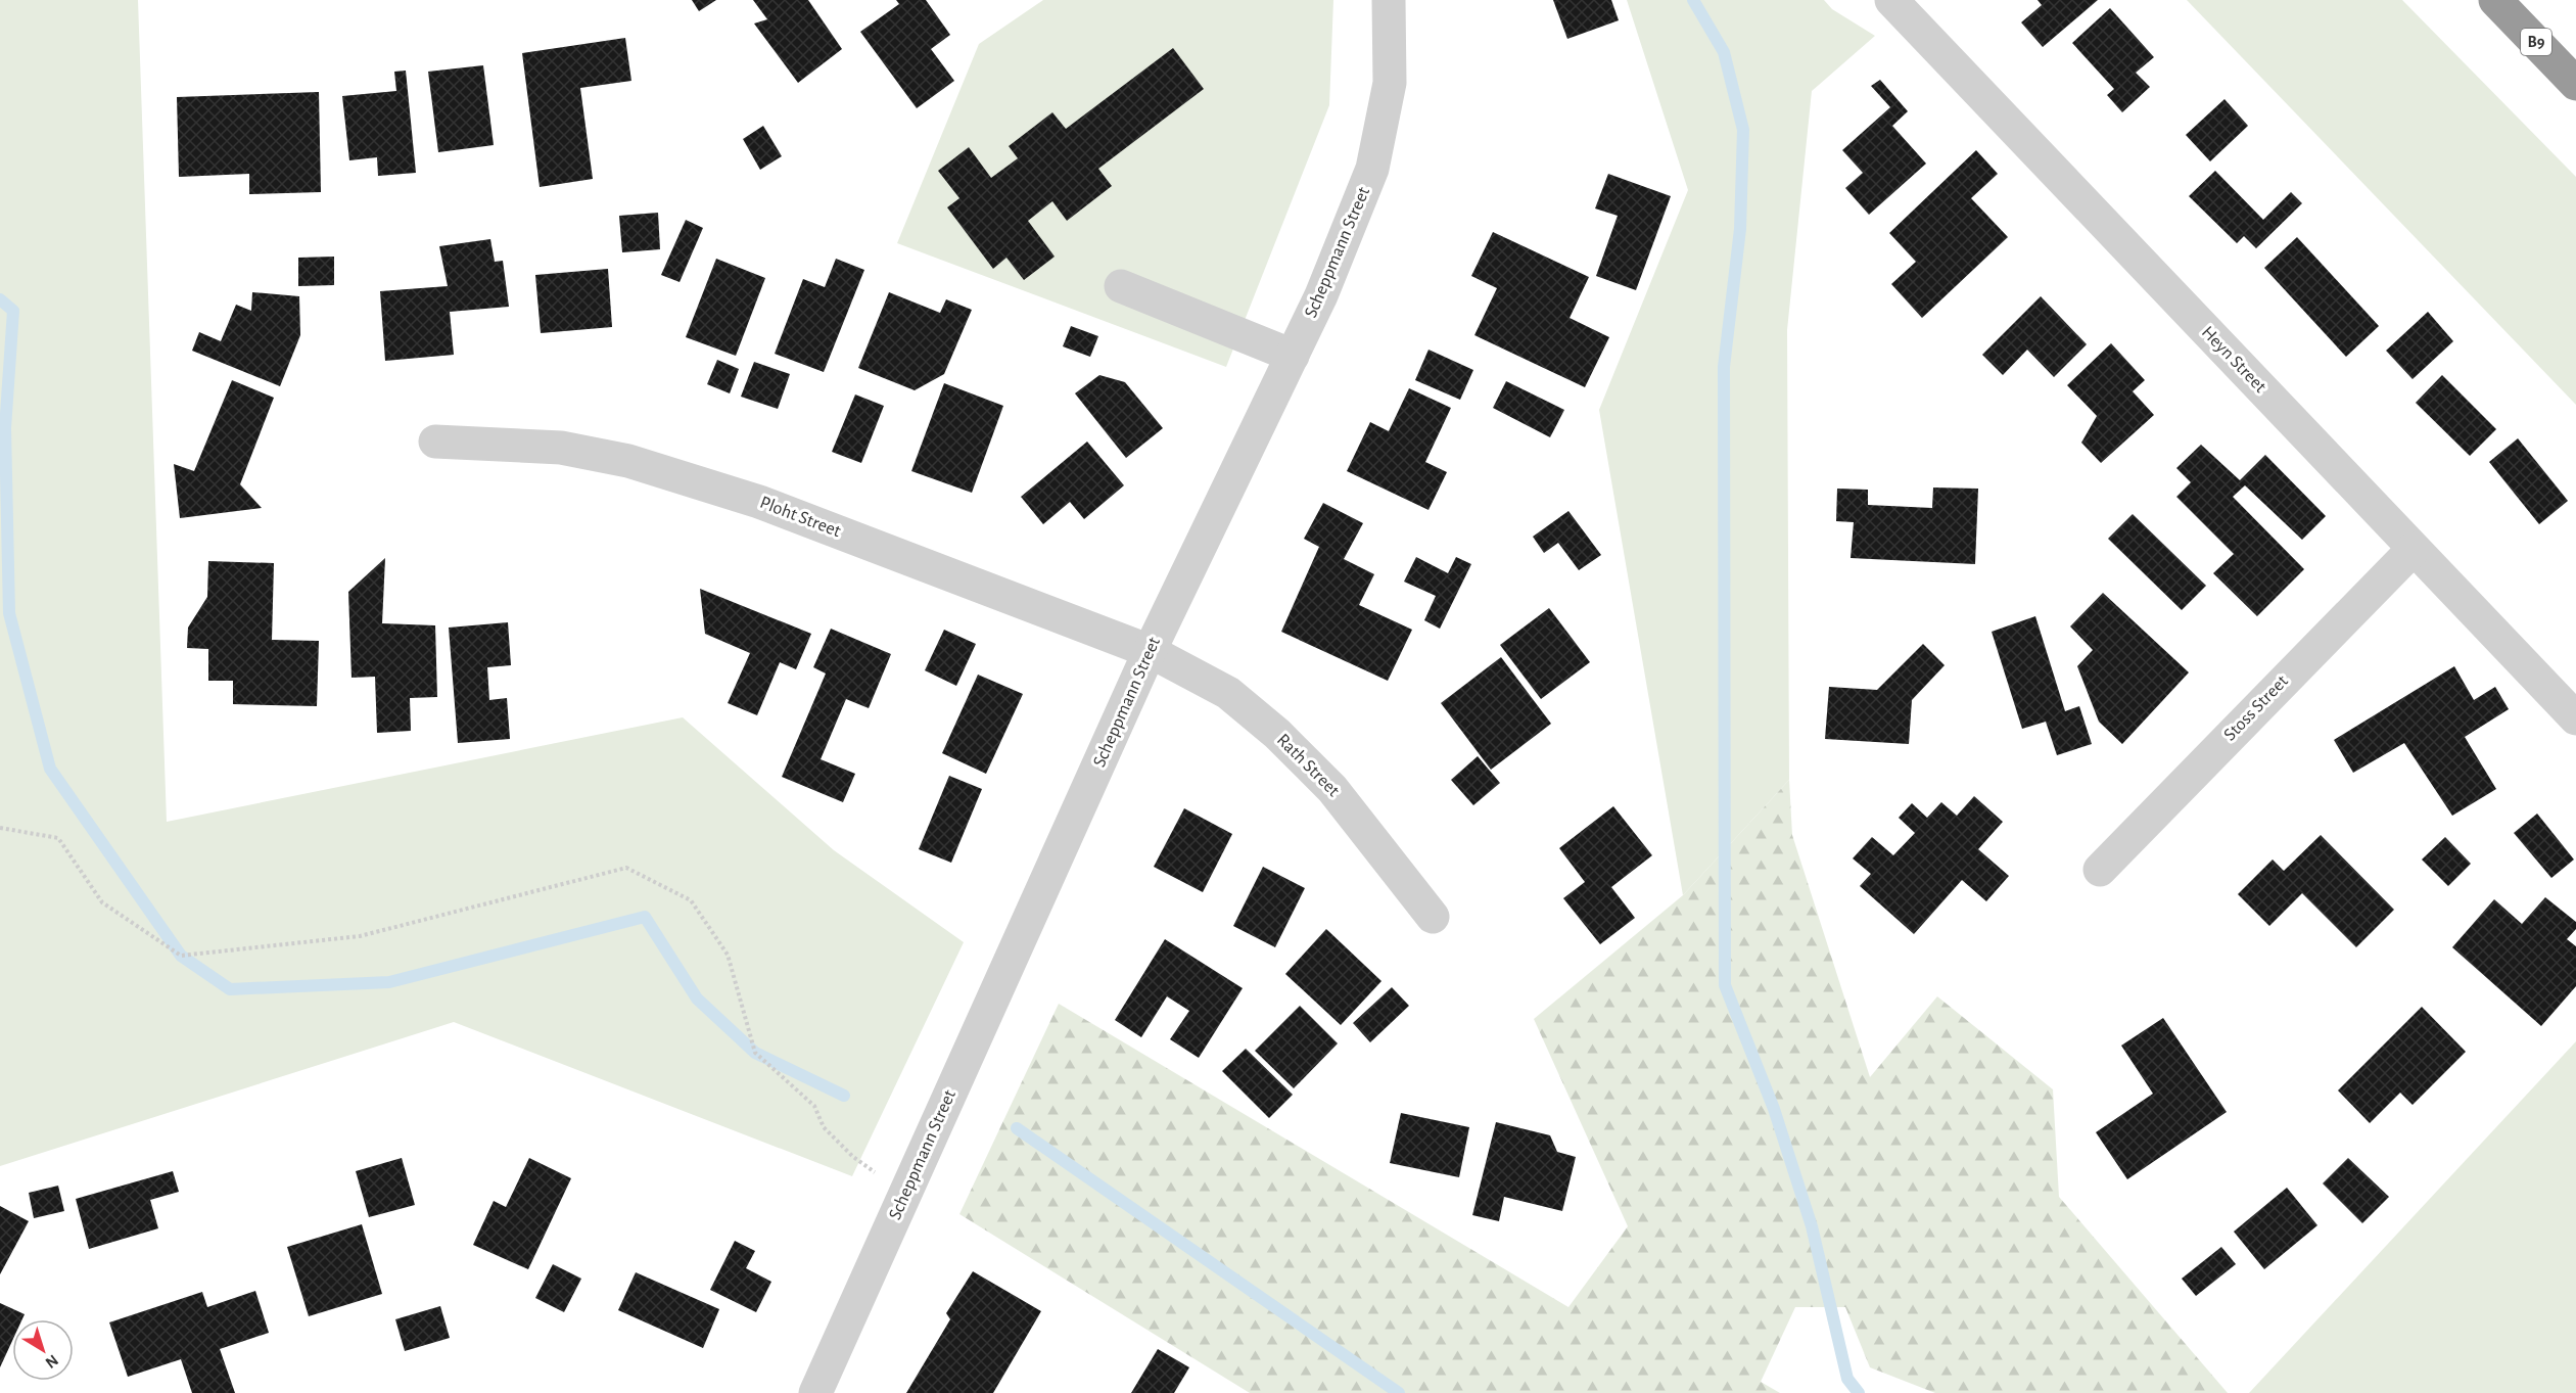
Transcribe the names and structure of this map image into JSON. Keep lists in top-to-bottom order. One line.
{"streets":{"highway":["B9"],"street":["Scheppmann Street","Heyn Street","Ploht Street","Stoss Street","Rath Street"]},"crossings":[["Scheppmann Street","Ploht Street"],["Scheppmann Street","Rath Street"],["Heyn Street","Stoss Street"],["Ploht Street","Rath Street"]],"north":"bottom right"}
